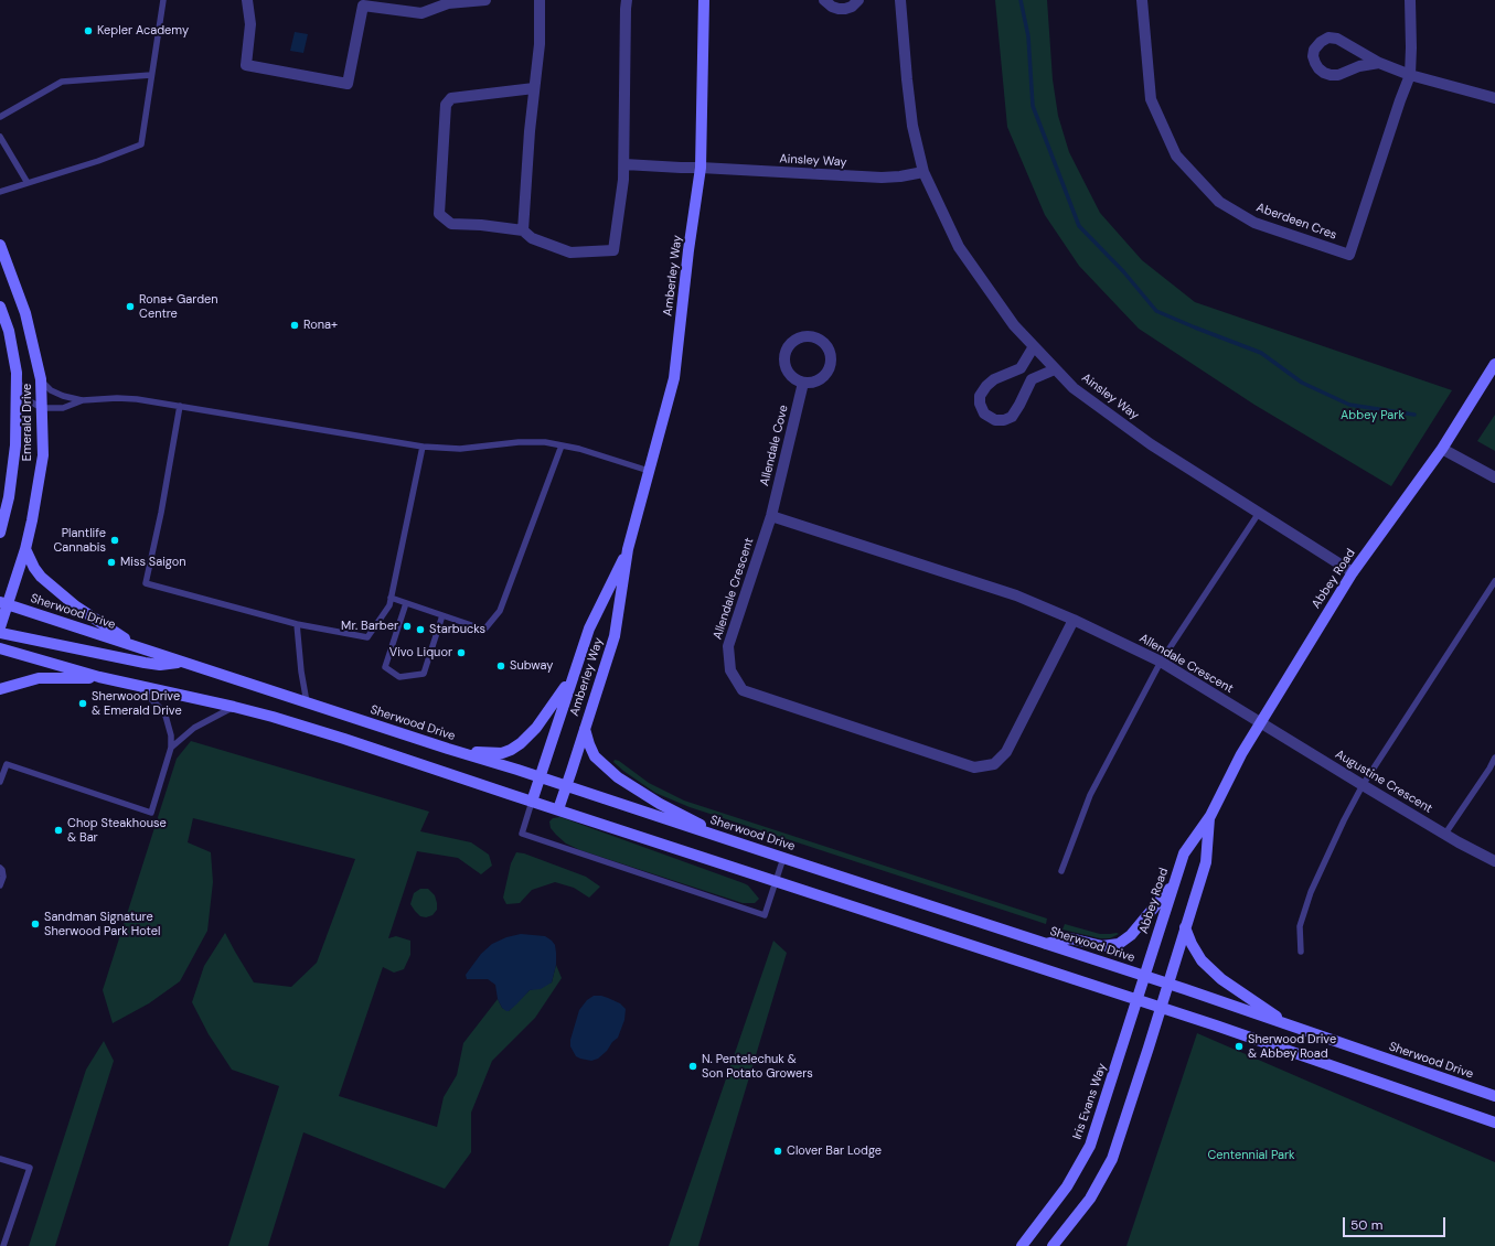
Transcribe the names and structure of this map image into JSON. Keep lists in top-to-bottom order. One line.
{"streets":{"main road":["Amberley Way","Emerald Drive","Abbey Road","Sherwood Drive","Iris Evans Way"],"street":["Ainsley Way","Aberdeen Cres","Allendale Cove","Allendale Crescent","Augustine Crescent"]},"crossings":[["Ainsley Way","Amberley Way"],["Ainsley Way","Abbey Road"],["Amberley Way","Sherwood Drive"],["Emerald Drive","Sherwood Drive"],["Allendale Cove","Allendale Crescent"],["Abbey Road","Allendale Crescent"],["Abbey Road","Sherwood Drive"],["Abbey Road","Augustine Crescent"],["Abbey Road","Iris Evans Way"],["Allendale Crescent","Augustine Crescent"]],"parks":["Abbey Park","Centennial Park"],"places":["Kepler Academy","Rona+ Garden Centre","Rona+","Plantlife Cannabis","Miss Saigon","Mr. Barber","Starbucks","Vivo Liquor","Subway","Sherwood Drive & Emerald Drive","Chop Steakhouse & Bar","Sandman Signature Sherwood Park Hotel","Sherwood Drive & Abbey Road","N. Pentelechuk & Son Potato Growers","Clover Bar Lodge"],"scale_bar":"50 m"}
